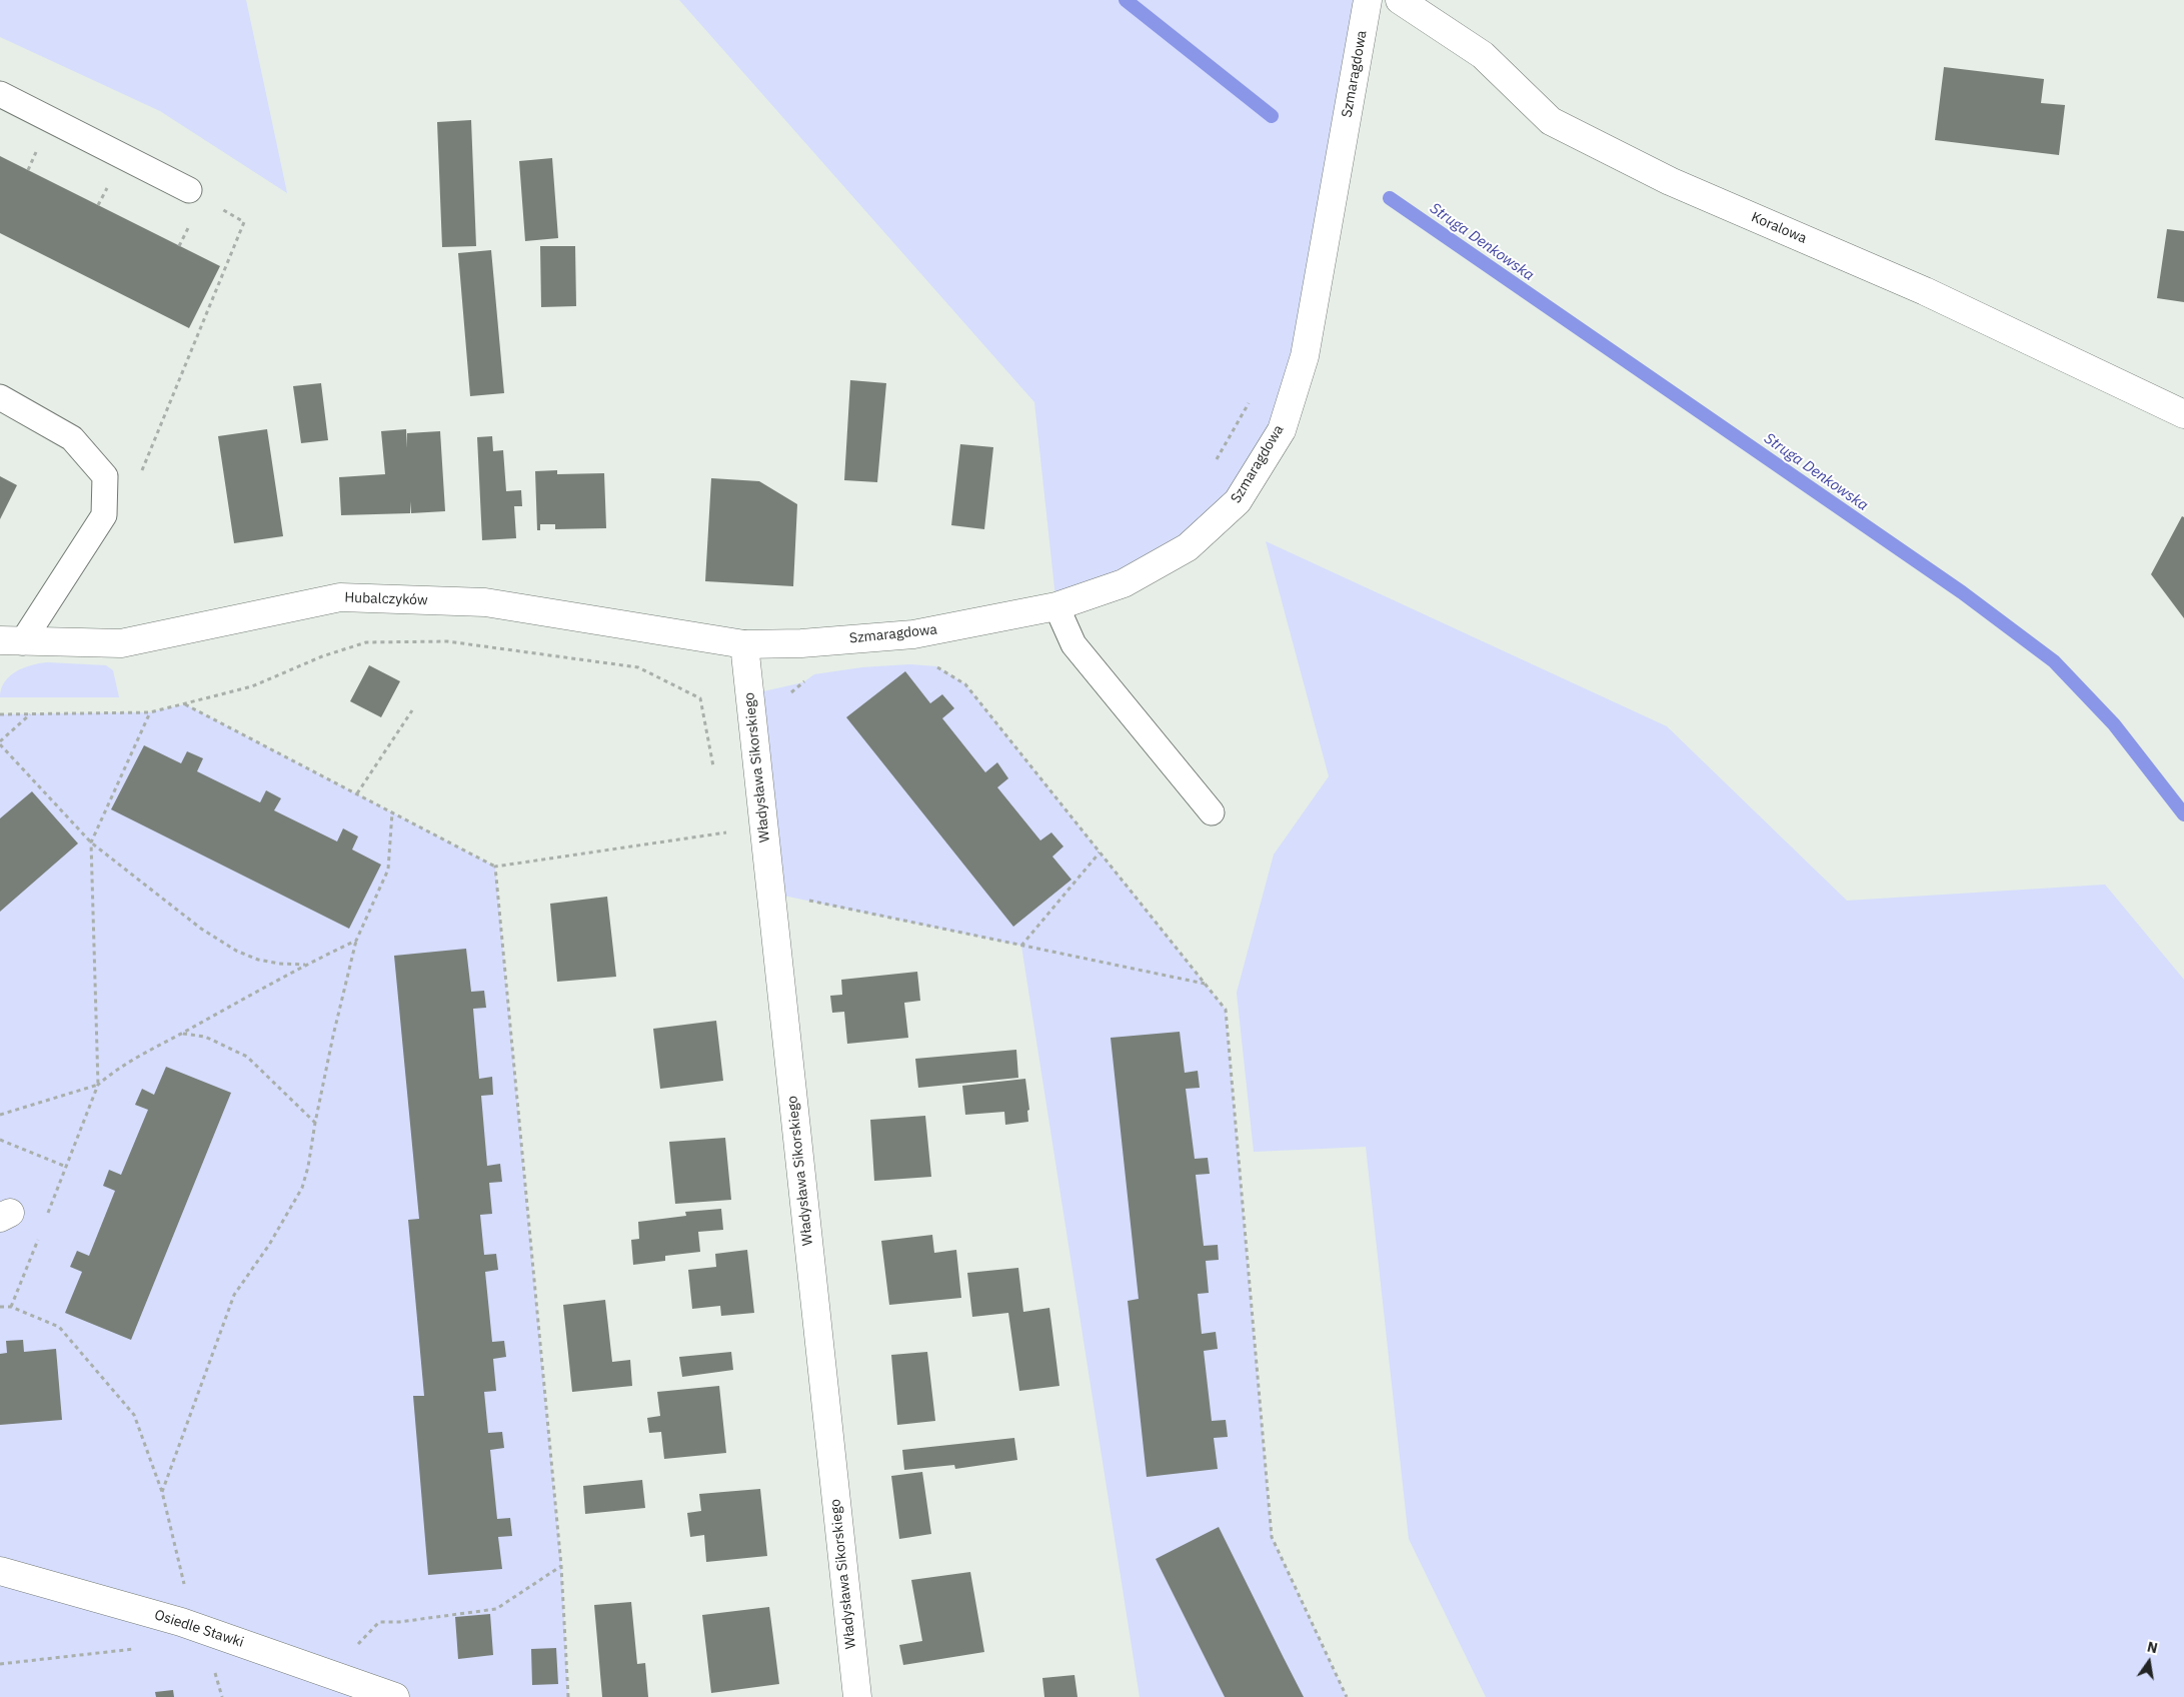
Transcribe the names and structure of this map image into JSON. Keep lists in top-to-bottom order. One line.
{"streets":{"street":["Szmaragdowa","Koralowa","Hubalczyków","Władysława Sikorskiego","Osiedle Stawki"]},"crossings":[["Szmaragdowa","Hubalczyków"],["Szmaragdowa","Władysława Sikorskiego"],["Hubalczyków","Władysława Sikorskiego"]],"water":["Struga Denkowska"],"north":"top"}
